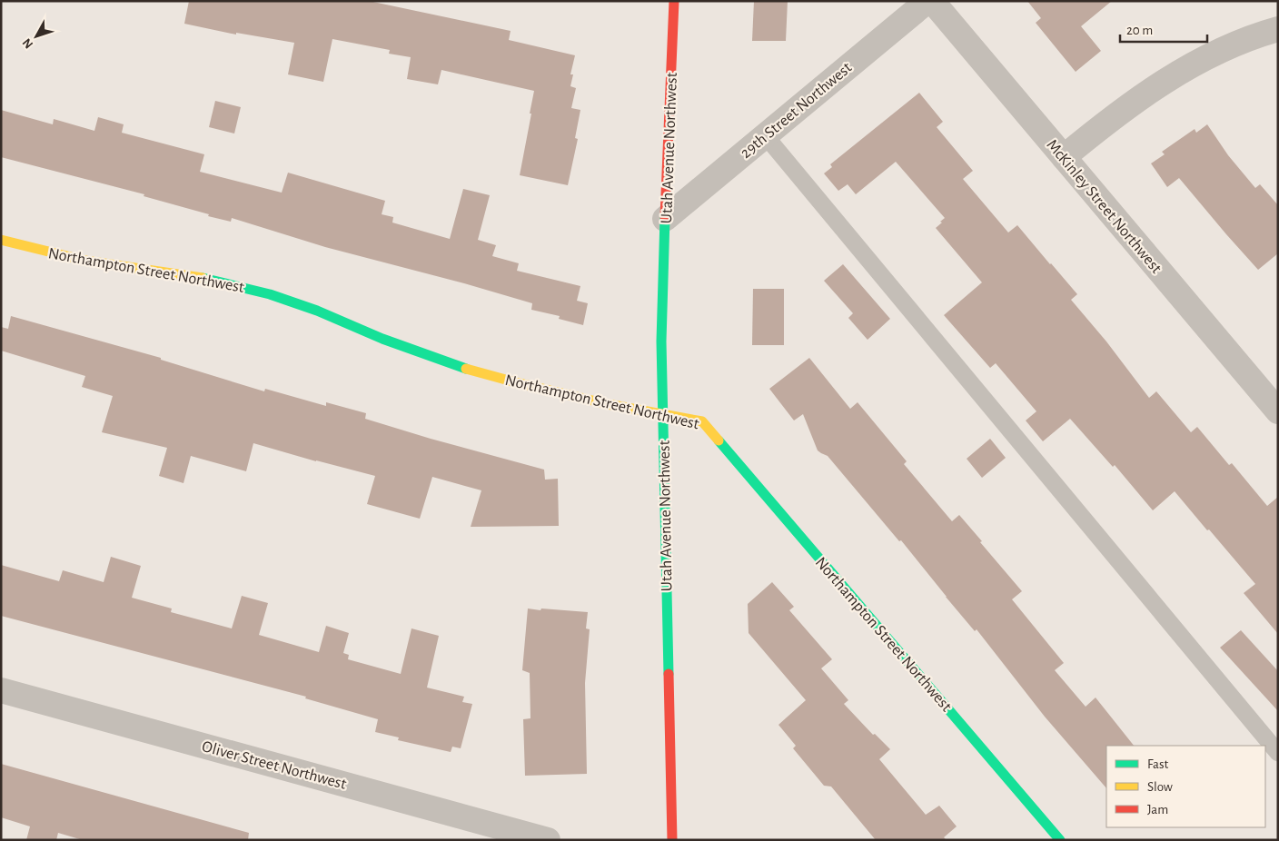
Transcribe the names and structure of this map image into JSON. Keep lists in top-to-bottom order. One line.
{"streets":{"street":["29th Street Northwest","Utah Avenue Northwest","McKinley Street Northwest","Northampton Street Northwest","Oliver Street Northwest"]},"crossings":[["29th Street Northwest","Utah Avenue Northwest"],["Utah Avenue Northwest","Northampton Street Northwest"]],"legend":["Fast","Slow","Jam"],"scale_bar":"20 m","north":"bottom left"}
